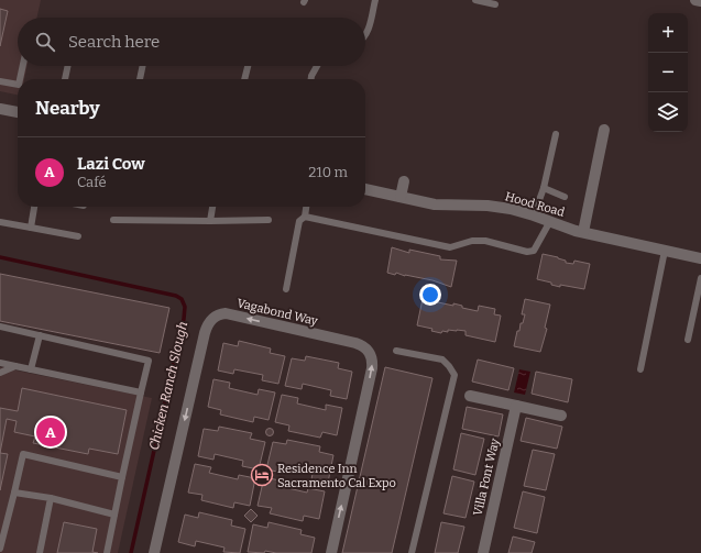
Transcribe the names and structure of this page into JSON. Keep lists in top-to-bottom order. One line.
{"streets":{"street":["Hood Road","Vagabond Way","Villa Font Way"]},"water":["Chicken Ranch Slough"],"places":{"hotel":["Residence Inn Sacramento Cal Expo"]},"page":{"map_buttons":["+","−"],"search":"Search here","heading":"Nearby","list":[{"mark":"A","name":"Lazi Cow","note":"Café","value":"210 m"}],"pins":"A"}}
